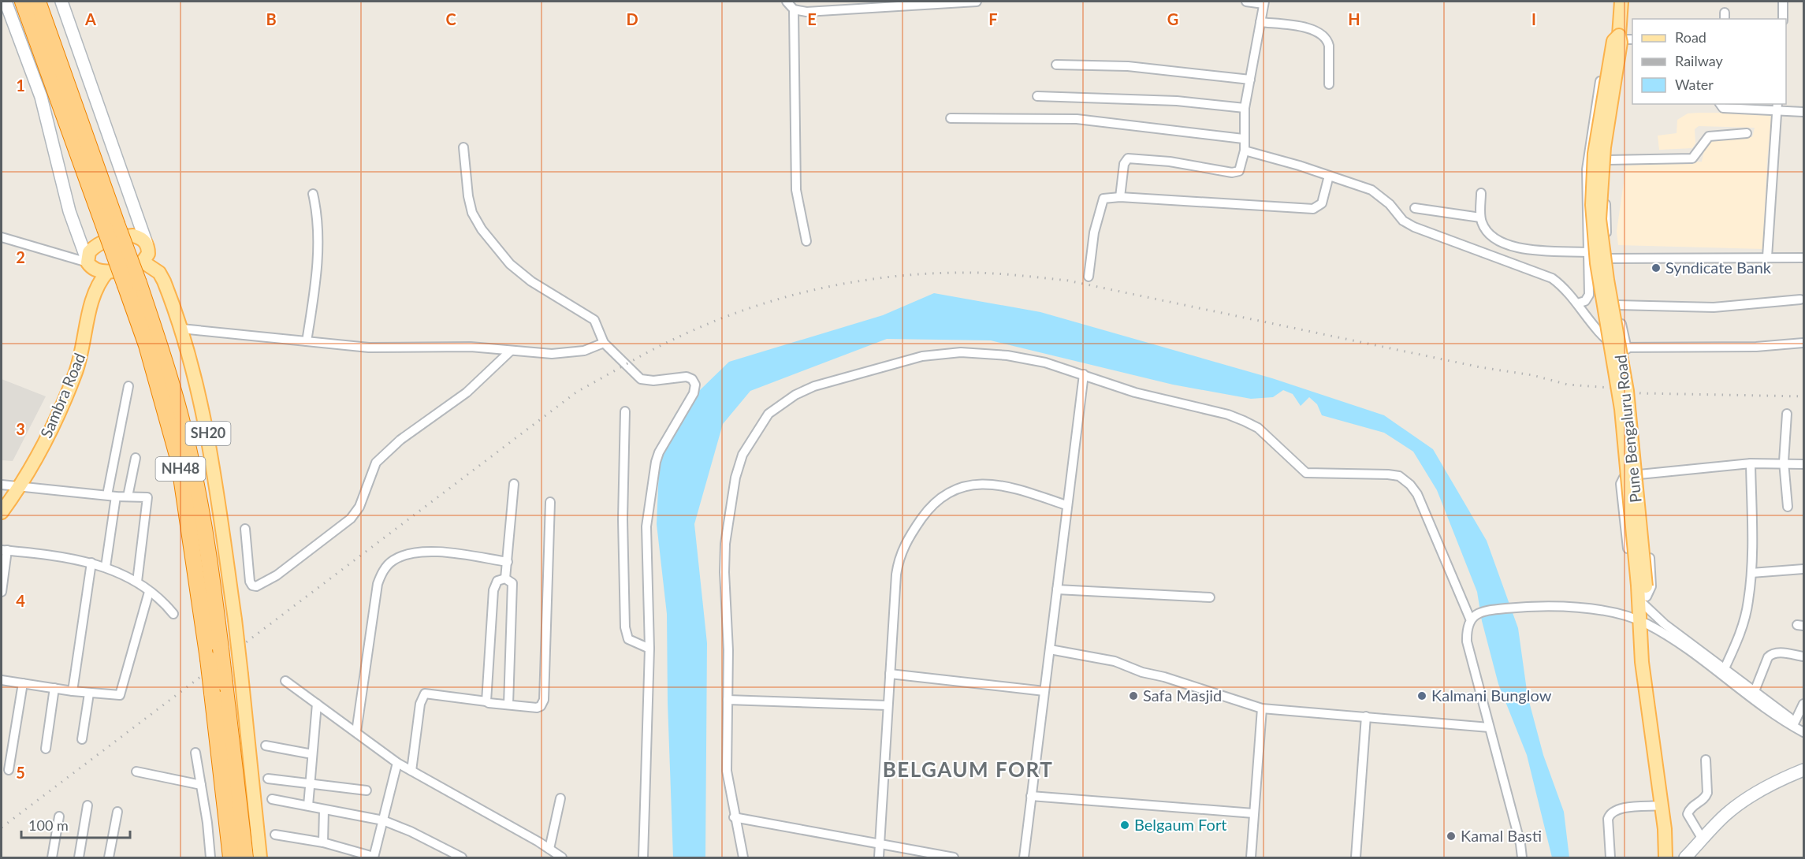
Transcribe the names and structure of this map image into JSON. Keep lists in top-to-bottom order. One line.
{"streets":{"highway":["NH48"],"main road":["Sambra Road","Pune Bengaluru Road","SH20"]},"districts":["BELGAUM FORT"],"places":["Syndicate Bank","Safa Masjid","Kalmani Bunglow","Belgaum Fort","Kamal Basti"],"legend":["Road","Railway","Water"],"scale_bar":"100 m","grid":{"columns":["A","B","C","D","E","F","G","H","I"],"rows":["1","2","3","4","5"]}}
